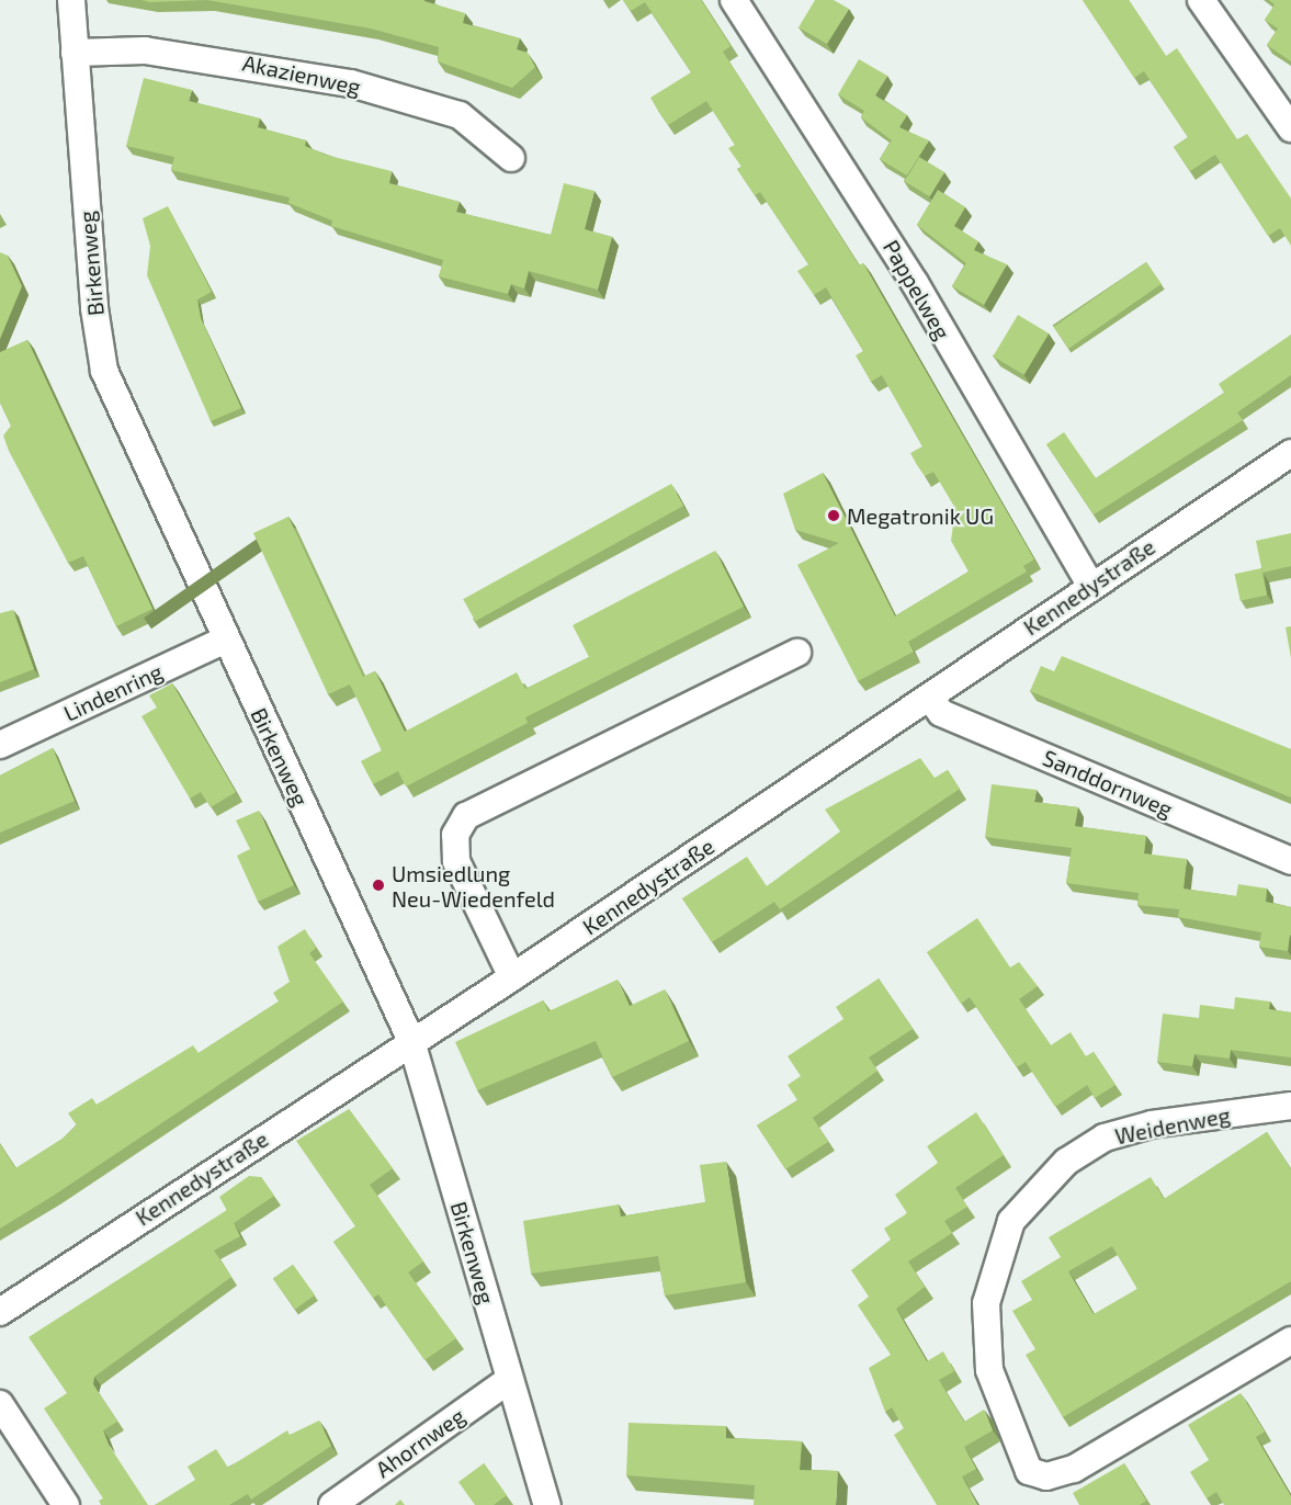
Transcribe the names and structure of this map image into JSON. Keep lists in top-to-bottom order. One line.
{"streets":{"street":["Akazienweg","Birkenweg","Pappelweg","Kennedystraße","Lindenring","Sanddornweg","Weidenweg","Ahornweg"]},"crossings":[["Akazienweg","Birkenweg"],["Birkenweg","Kennedystraße"],["Birkenweg","Lindenring"],["Birkenweg","Ahornweg"],["Pappelweg","Kennedystraße"],["Kennedystraße","Sanddornweg"]],"places":["Megatronik UG","Umsiedlung Neu-Wiedenfeld"]}
